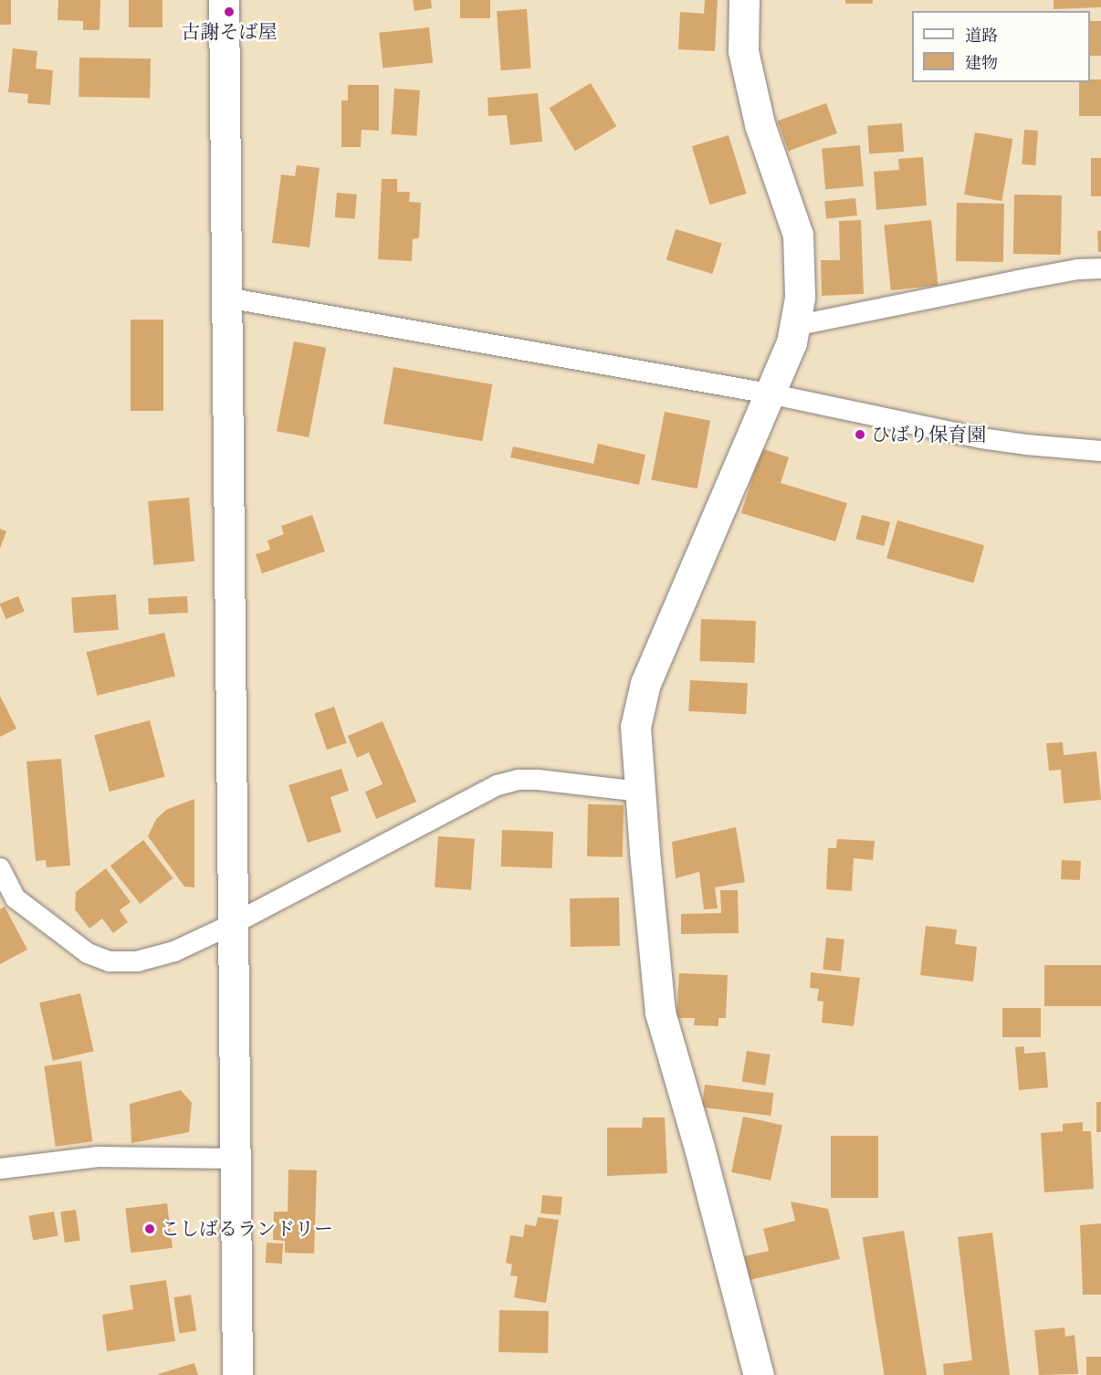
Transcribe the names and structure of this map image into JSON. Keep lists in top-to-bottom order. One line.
{"places":["古謝そば屋","ひばり保育園","こしばるランドリー"],"legend":["道路","建物"]}
